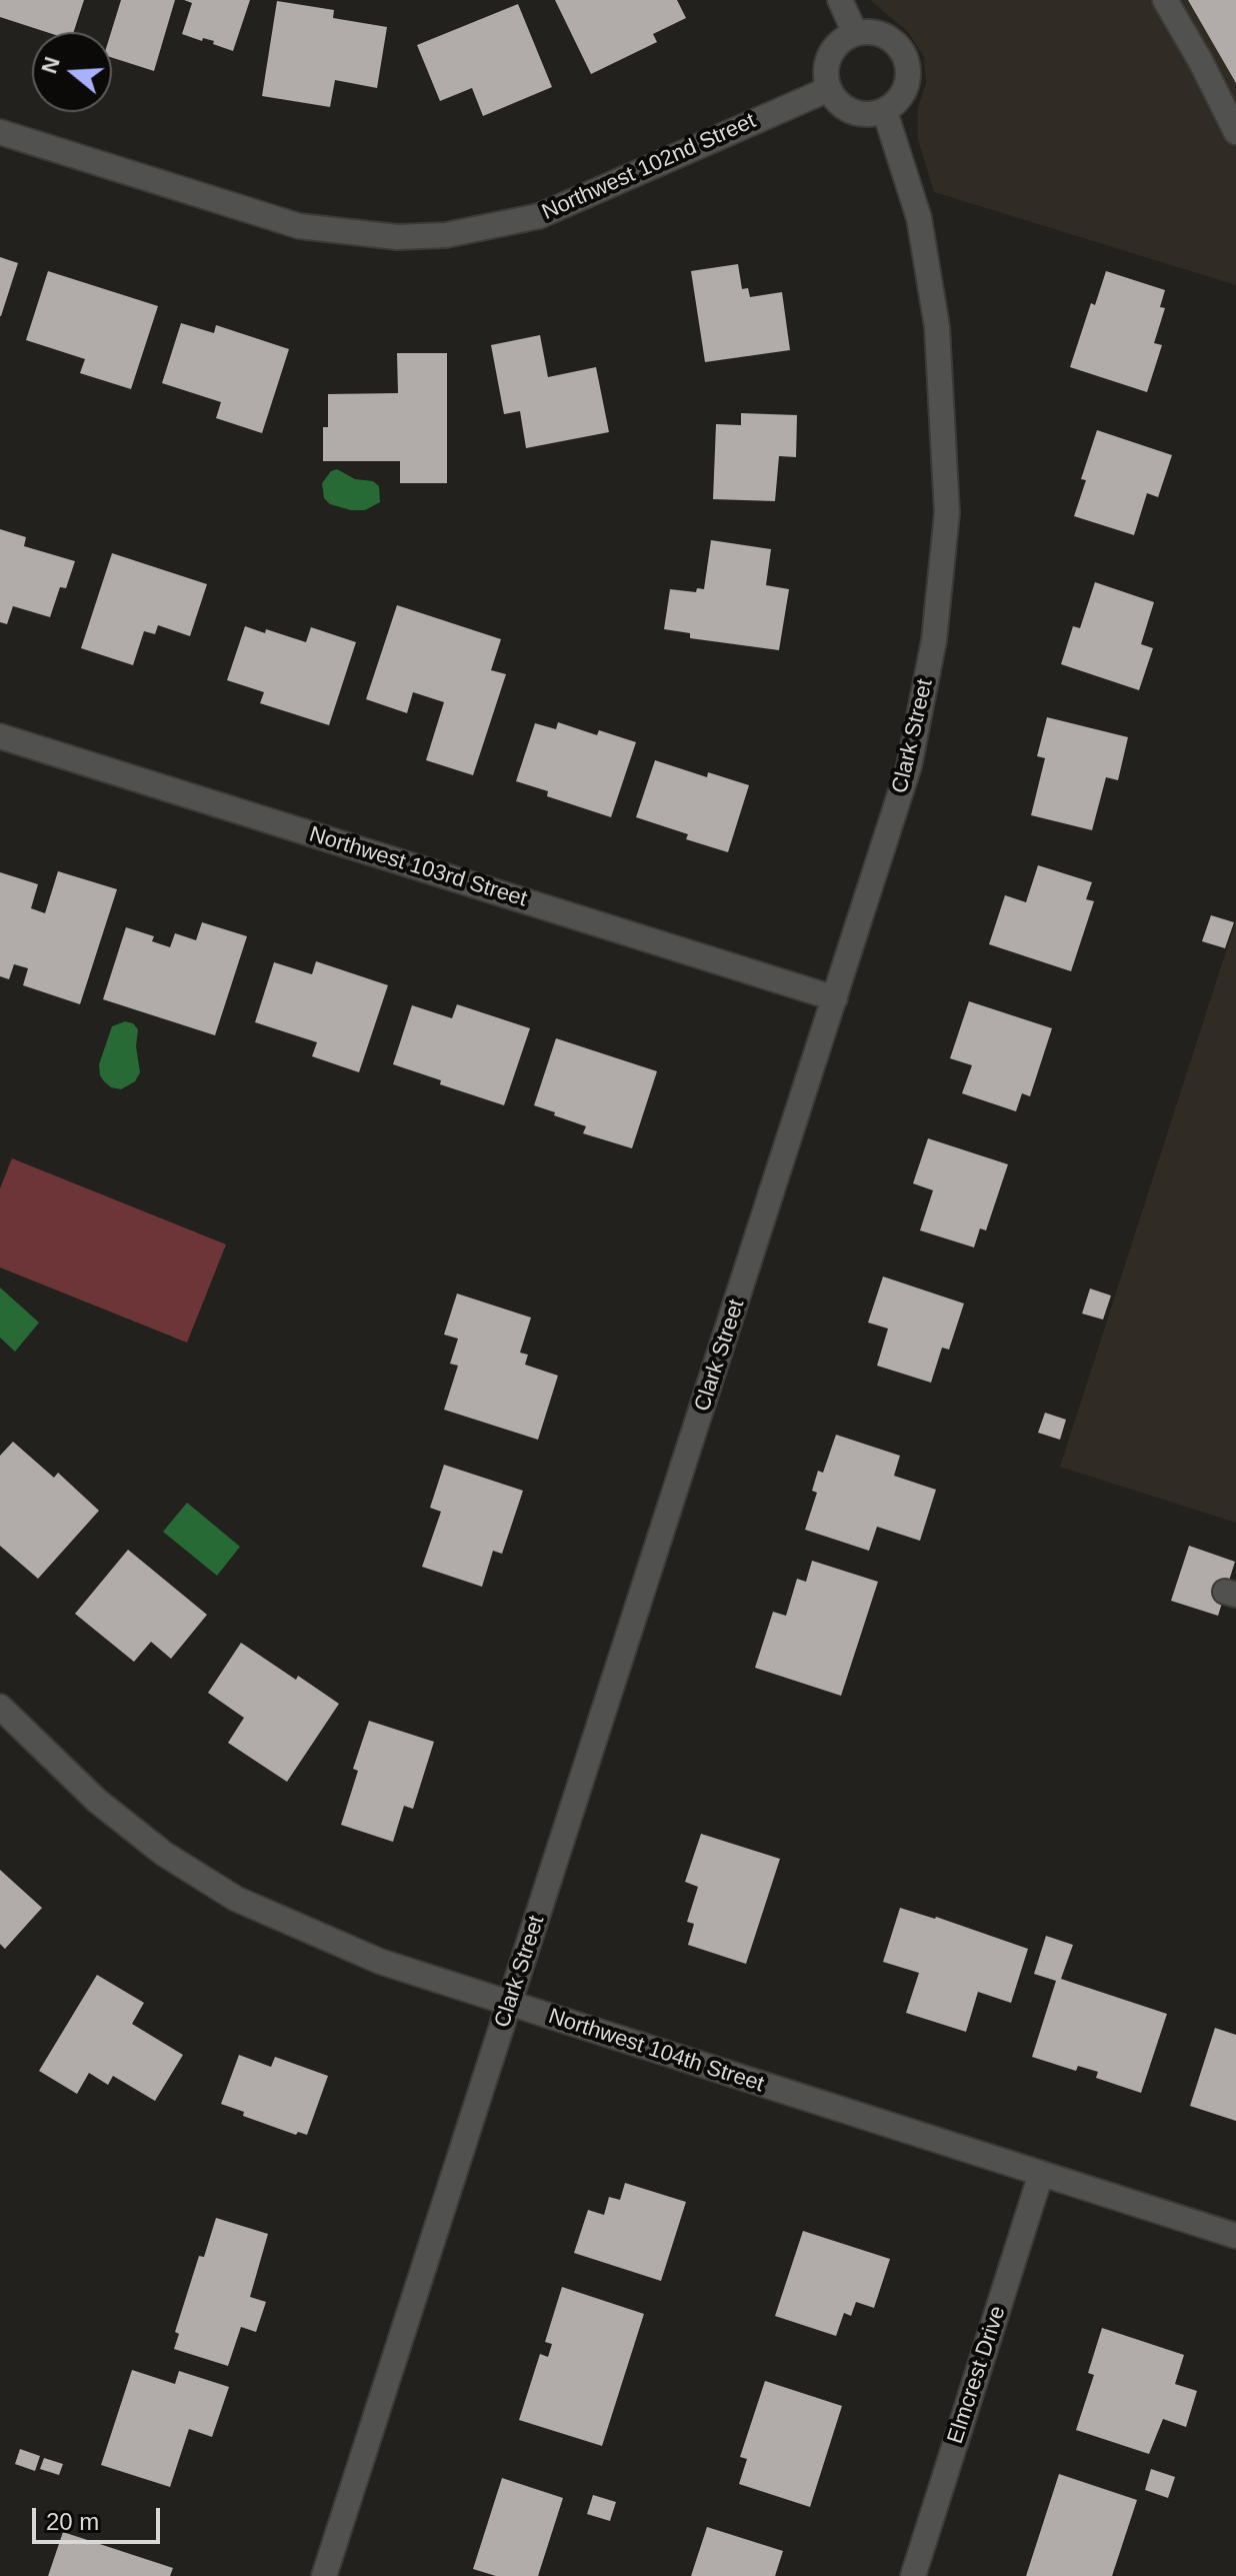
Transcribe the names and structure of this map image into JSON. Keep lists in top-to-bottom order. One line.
{"streets":{"street":["Northwest 102nd Street","Clark Street","Northwest 103rd Street","Northwest 104th Street","Elmcrest Drive"]},"crossings":[["Northwest 102nd Street","Clark Street"],["Clark Street","Northwest 103rd Street"],["Clark Street","Northwest 104th Street"],["Northwest 104th Street","Elmcrest Drive"]],"scale_bar":"20 m","north":"left"}
